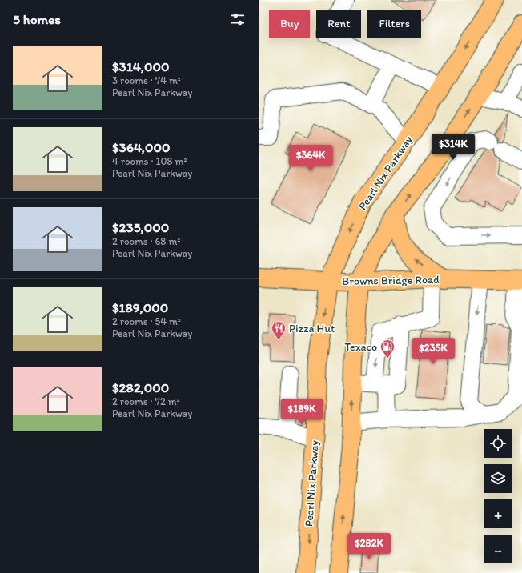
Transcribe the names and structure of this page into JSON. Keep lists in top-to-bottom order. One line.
{"streets":{"main road":["Pearl Nix Parkway","Browns Bridge Road"]},"crossings":[["Pearl Nix Parkway","Browns Bridge Road"]],"places":{"restaurant":["Pizza Hut"],"fuel station":["Texaco"]},"page":{"heading":"5 homes","chip":["Buy","Rent","Filters"],"list":[{"name":"$314,000","note":"3 rooms · 74 m² · Pearl Nix Parkway"},{"name":"$364,000","note":"4 rooms · 108 m² · Pearl Nix Parkway"},{"name":"$235,000","note":"2 rooms · 68 m² · Pearl Nix Parkway"},{"name":"$189,000","note":"2 rooms · 54 m² · Pearl Nix Parkway"},{"name":"$282,000","note":"2 rooms · 72 m² · Pearl Nix Parkway"}],"price":["$314K","$364K","$235K","$189K","$282K"],"map_buttons":["+","−"]}}
